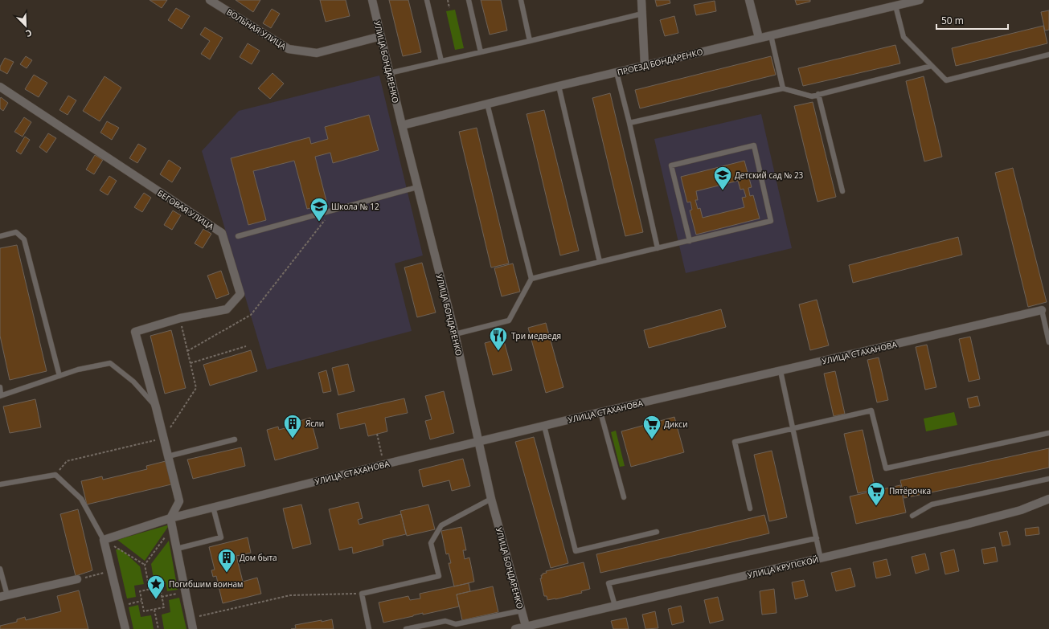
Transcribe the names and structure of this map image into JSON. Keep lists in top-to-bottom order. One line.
{"streets":{"street":["ВОЛЬНАЯ УЛИЦА","УЛИЦА БОНДАРЕНКО","ПРОЕЗД БОНДАРЕНКО","БЕГОВАЯ УЛИЦА","УЛИЦА СТАХАНОВА","УЛИЦА КРУПСКОЙ"]},"crossings":[["ВОЛЬНАЯ УЛИЦА","УЛИЦА БОНДАРЕНКО"],["УЛИЦА БОНДАРЕНКО","ПРОЕЗД БОНДАРЕНКО"],["УЛИЦА БОНДАРЕНКО","УЛИЦА СТАХАНОВА"],["УЛИЦА БОНДАРЕНКО","УЛИЦА КРУПСКОЙ"],["БЕГОВАЯ УЛИЦА","УЛИЦА СТАХАНОВА"]],"places":{"school or university":["Детский сад № 23","Школа № 12"],"restaurant":["Три медведя"],"building":["Ясли","Дом быта"],"supermarket":["Дикси","Пятёрочка"],"place":["Погибшим воинам"]},"scale_bar":"50 m","north":"bottom right"}
